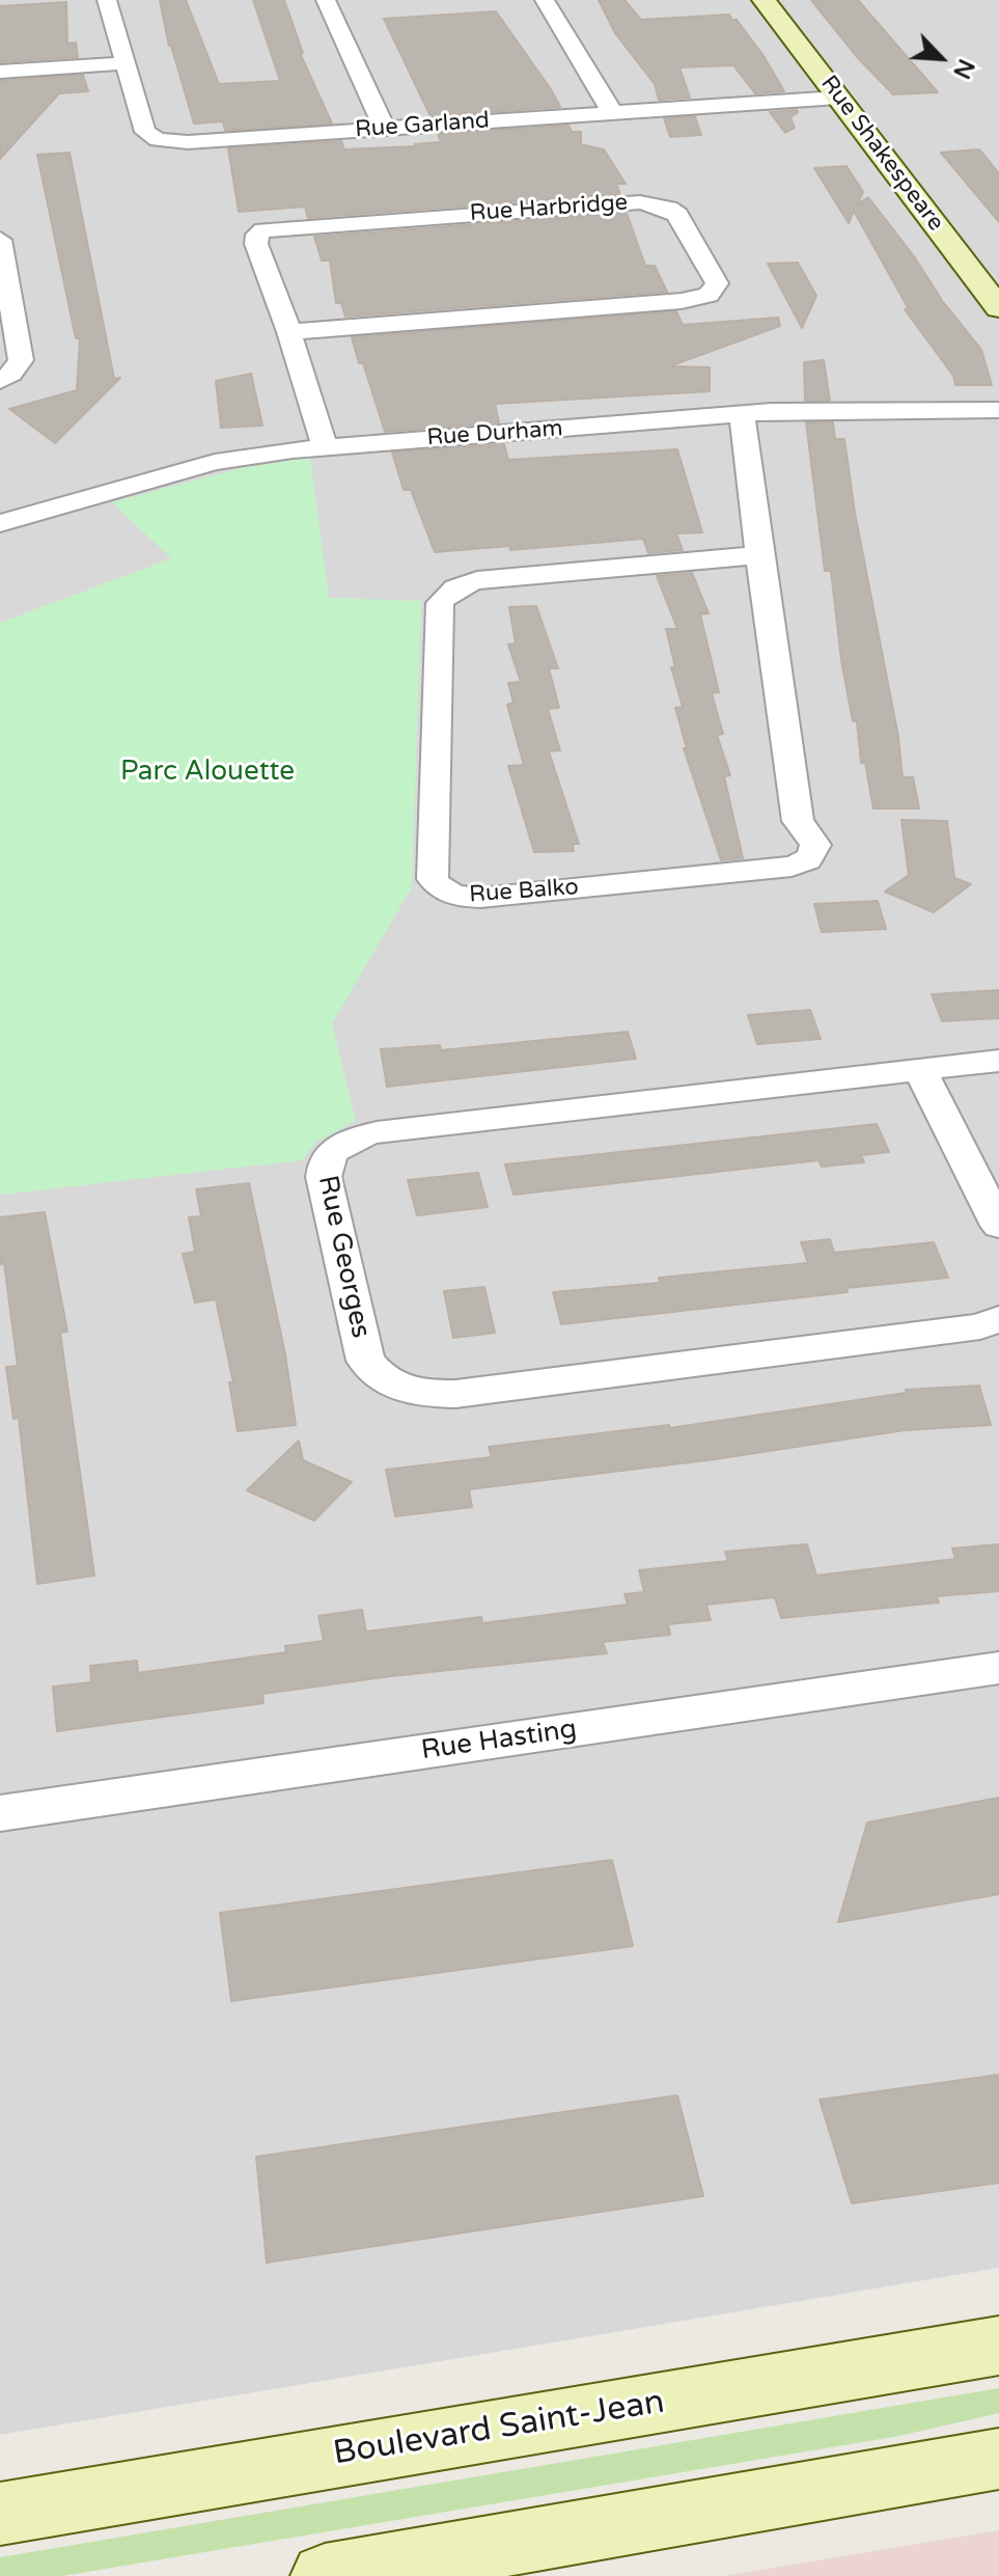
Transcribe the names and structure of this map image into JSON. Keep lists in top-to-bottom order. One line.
{"streets":{"street":["Rue Garland","Rue Shakespeare","Rue Harbridge","Rue Durham","Rue Balko","Rue Georges","Rue Hasting","Boulevard Saint-Jean"]},"crossings":[["Rue Garland","Rue Shakespeare"],["Rue Harbridge","Rue Durham"],["Rue Durham","Rue Balko"]],"parks":["Parc Alouette"],"north":"bottom right"}
